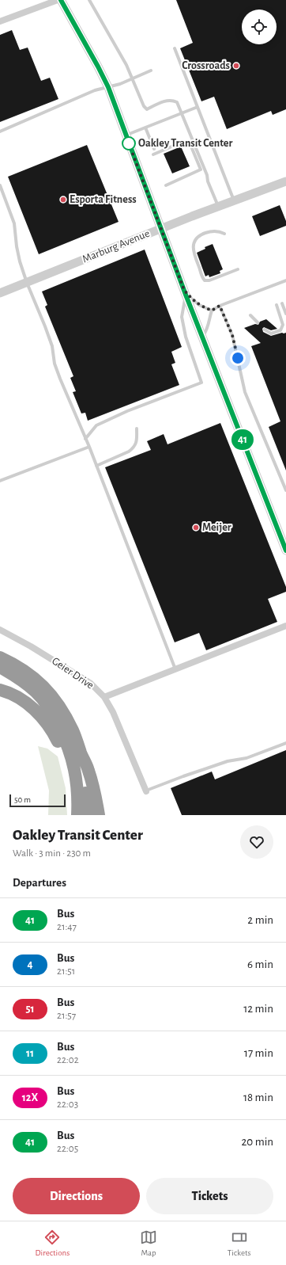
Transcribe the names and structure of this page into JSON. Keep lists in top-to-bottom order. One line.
{"streets":{"street":["Marburg Avenue","Geier Drive"]},"places":["Crossroads","Oakley Transit Center","Esporta Fitness","Meijer"],"lines":["bus line 41"],"scale_bar":"50 m","page":{"on_map":"41","scale":"50 m","heading":[["Oakley Transit Center","Walk · 3 min · 230 m"],"Departures"],"list":[{"mark":"41","name":"Bus","note":"21:47","value":"2 min"},{"mark":"4","name":"Bus","note":"21:51","value":"6 min"},{"mark":"51","name":"Bus","note":"21:57","value":"12 min"},{"mark":"11","name":"Bus","note":"22:02","value":"17 min"},{"mark":"12X","name":"Bus","note":"22:03","value":"18 min"},{"mark":"41","name":"Bus","note":"22:05","value":"20 min"}],"buttons":["Directions","Tickets"],"tabs":["Directions","Map","Tickets"]}}
